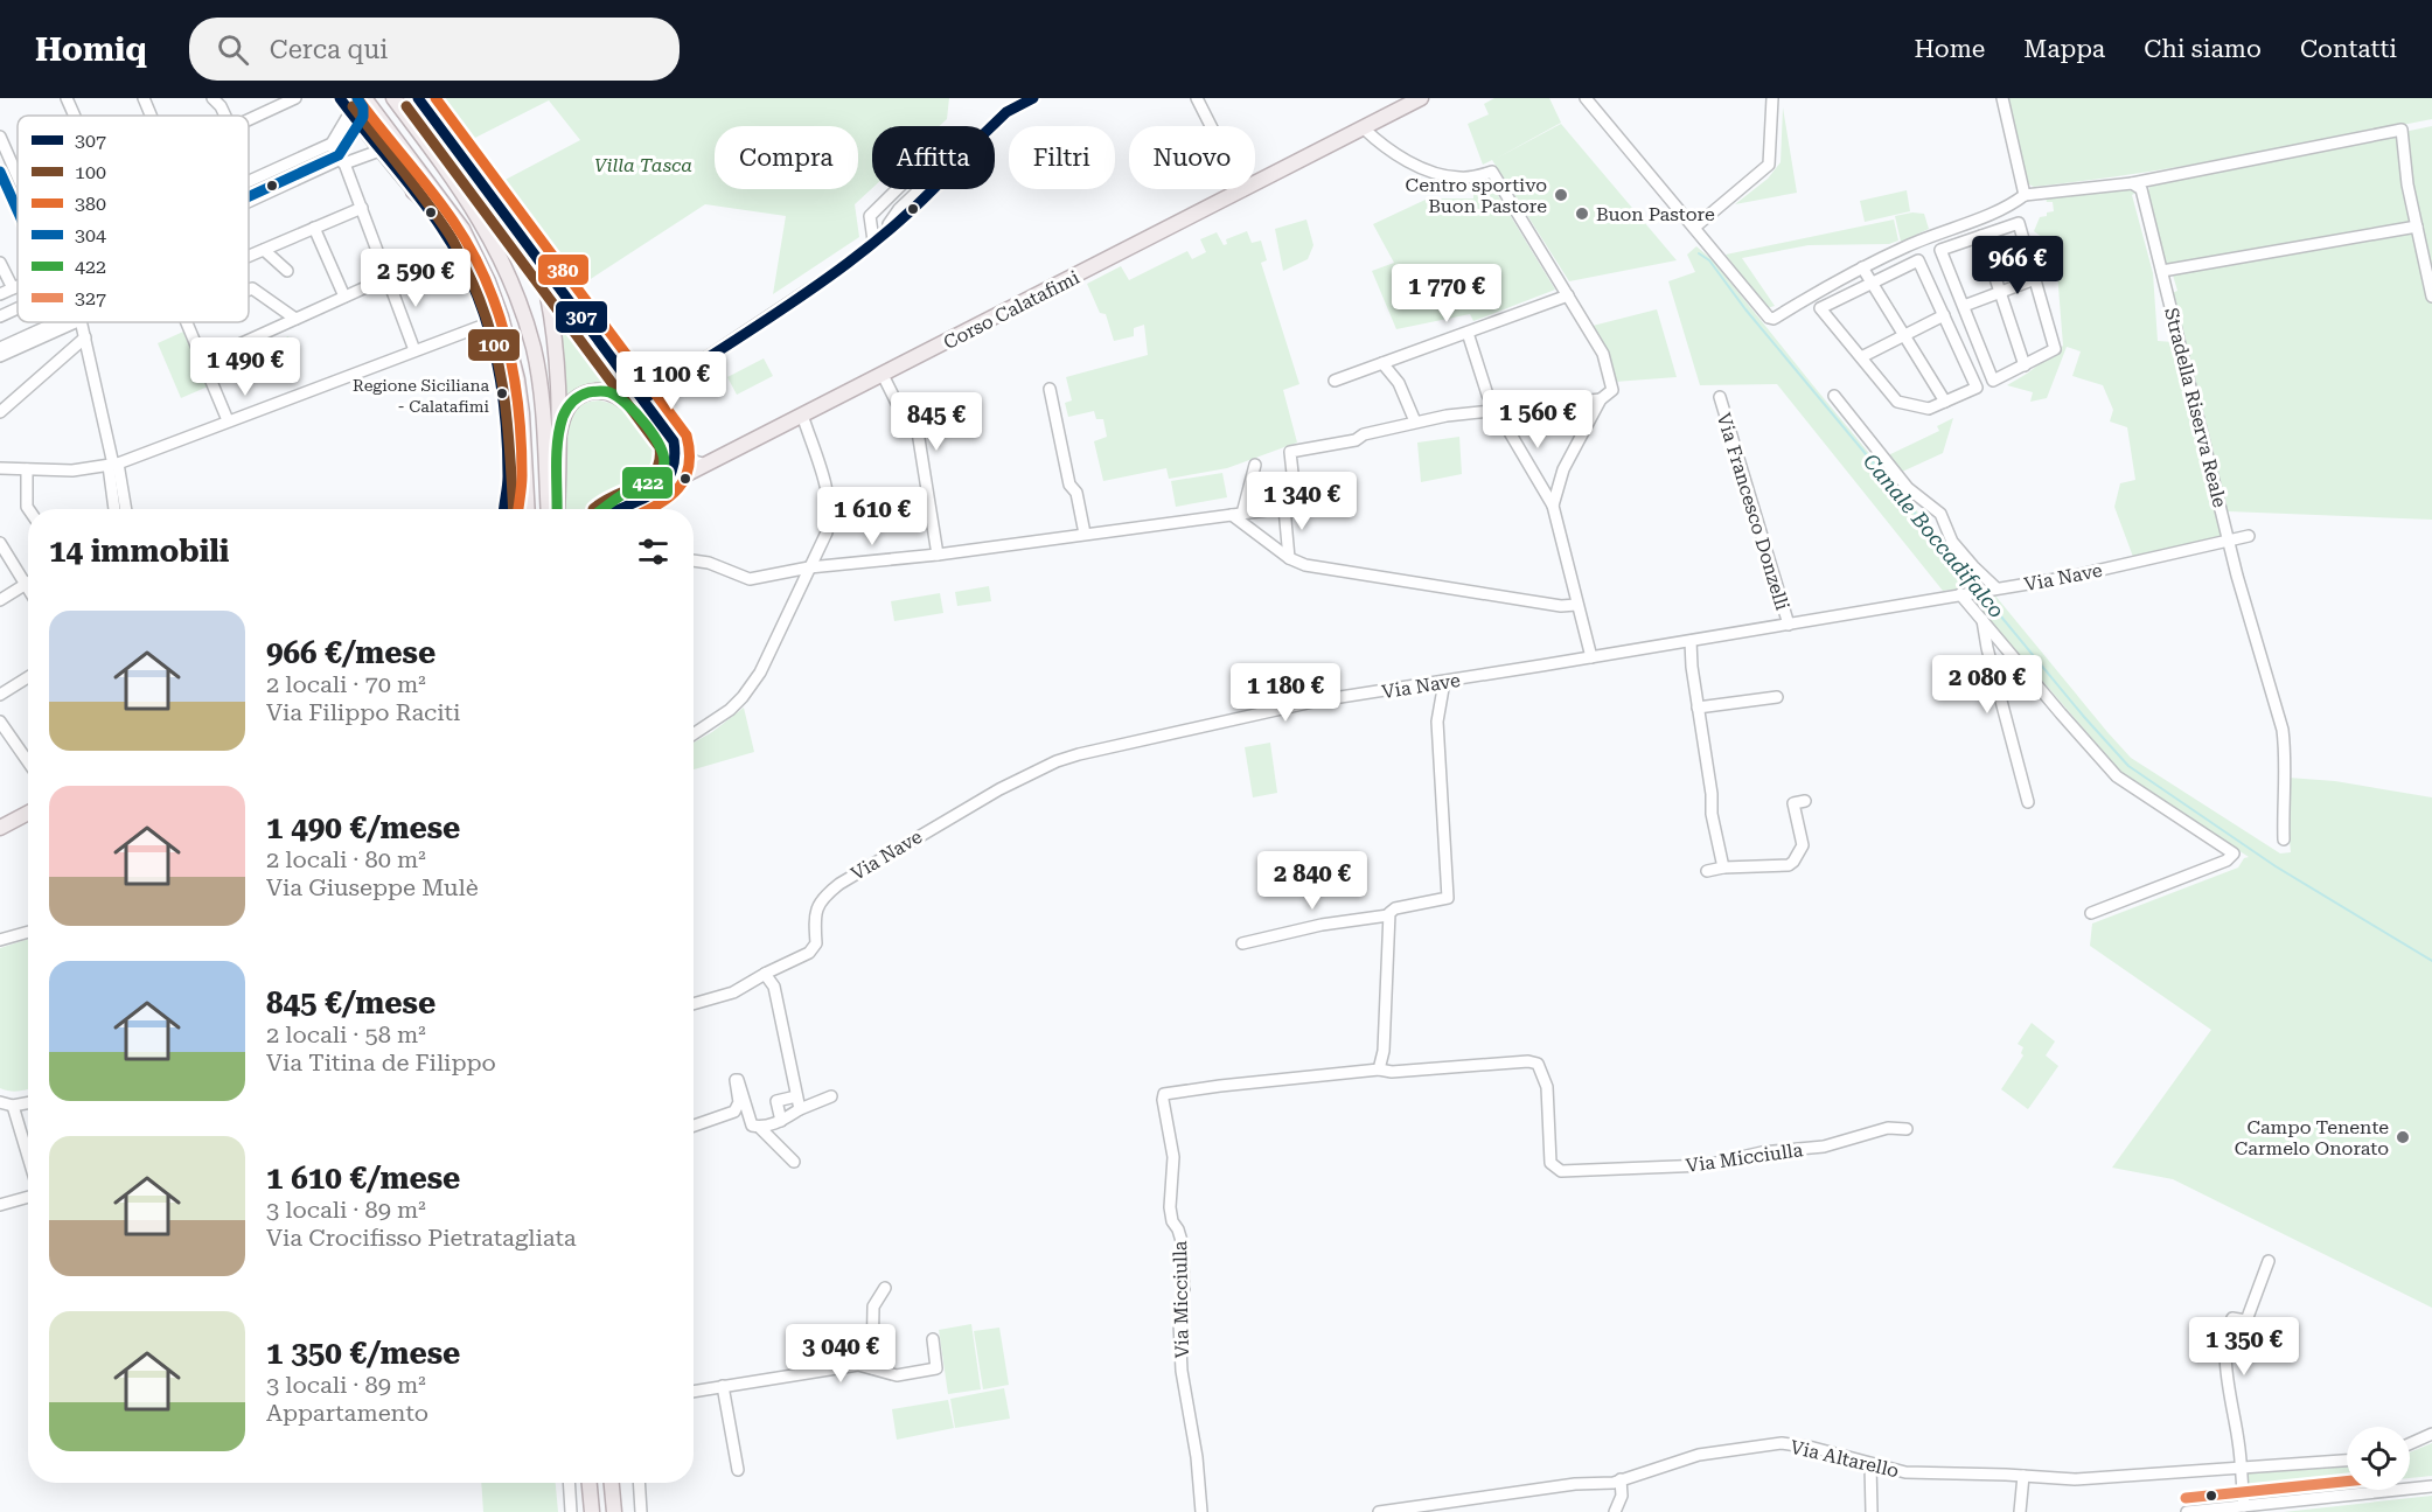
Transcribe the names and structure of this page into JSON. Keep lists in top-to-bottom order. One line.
{"streets":{"main road":["Corso Calatafimi"],"street":["Stradella Riserva Reale","Via Francesco Donzelli","Via Nave","Via Micciulla","Via Altarello"]},"crossings":[["Stradella Riserva Reale","Via Nave"],["Via Francesco Donzelli","Via Nave"]],"water":["Canale Boccadifalco"],"parks":["Villa Tasca"],"places":["Centro sportivo Buon Pastore","Buon Pastore","Regione Siciliana - Calatafimi","Campo Tenente Carmelo Onorato"],"lines":["transit line 307","transit line 380","transit line 304","transit line 100","transit line 422","transit line 327"],"legend":["307","100","380","304","422","327"],"page":{"header":"Homiq","search":"Cerca qui","nav":["Home","Mappa","Chi siamo","Contatti"],"chip":["Compra","Affitta","Filtri","Nuovo"],"price":["966 €","2 590 €","1 770 €","1 490 €","1 100 €","1 560 €","845 €","1 340 €","1 610 €","2 080 €","1 180 €","2 840 €","1 350 €","3 040 €"],"heading":"14 immobili","list":[{"name":"966 €/mese","note":"2 locali · 70 m² · Via Filippo Raciti"},{"name":"1 490 €/mese","note":"2 locali · 80 m² · Via Giuseppe Mulè"},{"name":"845 €/mese","note":"2 locali · 58 m² · Via Titina de Filippo"},{"name":"1 610 €/mese","note":"3 locali · 89 m² · Via Crocifisso Pietratagliata"},{"name":"1 350 €/mese","note":"3 locali · 89 m² · Appartamento"}]}}
